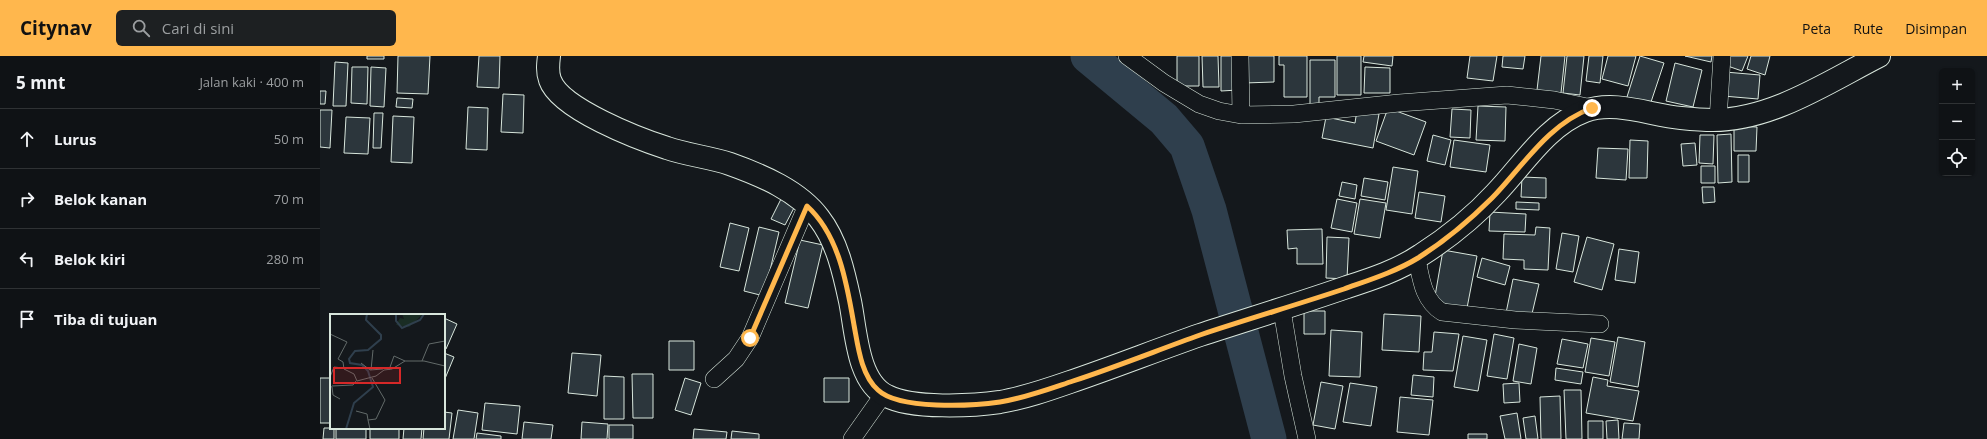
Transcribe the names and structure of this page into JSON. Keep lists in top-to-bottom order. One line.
{"page":{"header":"Citynav","search":"Cari di sini","nav":["Peta","Rute","Disimpan"],"heading":["5 mnt","Jalan kaki · 400 m"],"map_buttons":["+","−"],"list":[["Lurus","50 m"],["Belok kanan","70 m"],["Belok kiri","280 m"],"Tiba di tujuan"]}}
